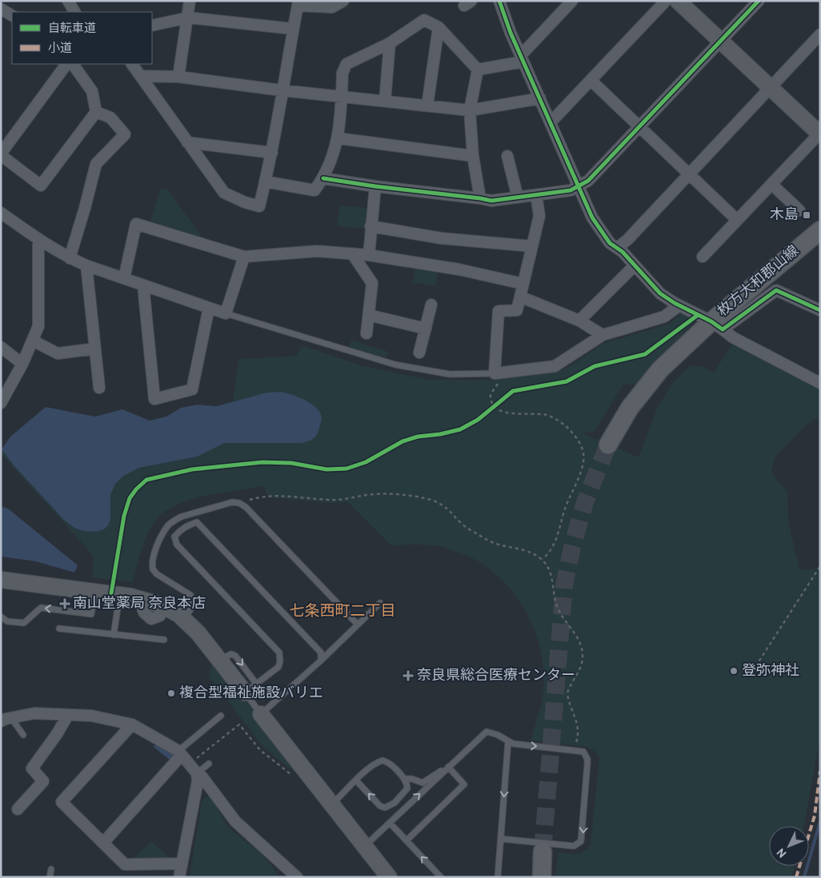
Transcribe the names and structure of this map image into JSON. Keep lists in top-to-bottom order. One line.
{"streets":{"main road":["枚方大和郡山線"]},"districts":["七条西町二丁目"],"places":{"transit":["木島"],"health":["南山堂薬局 奈良本店","奈良県総合医療センター"],"other":["登弥神社","複合型福祉施設バリエ"]},"legend":["自転車道","小道"],"north":"bottom left"}
